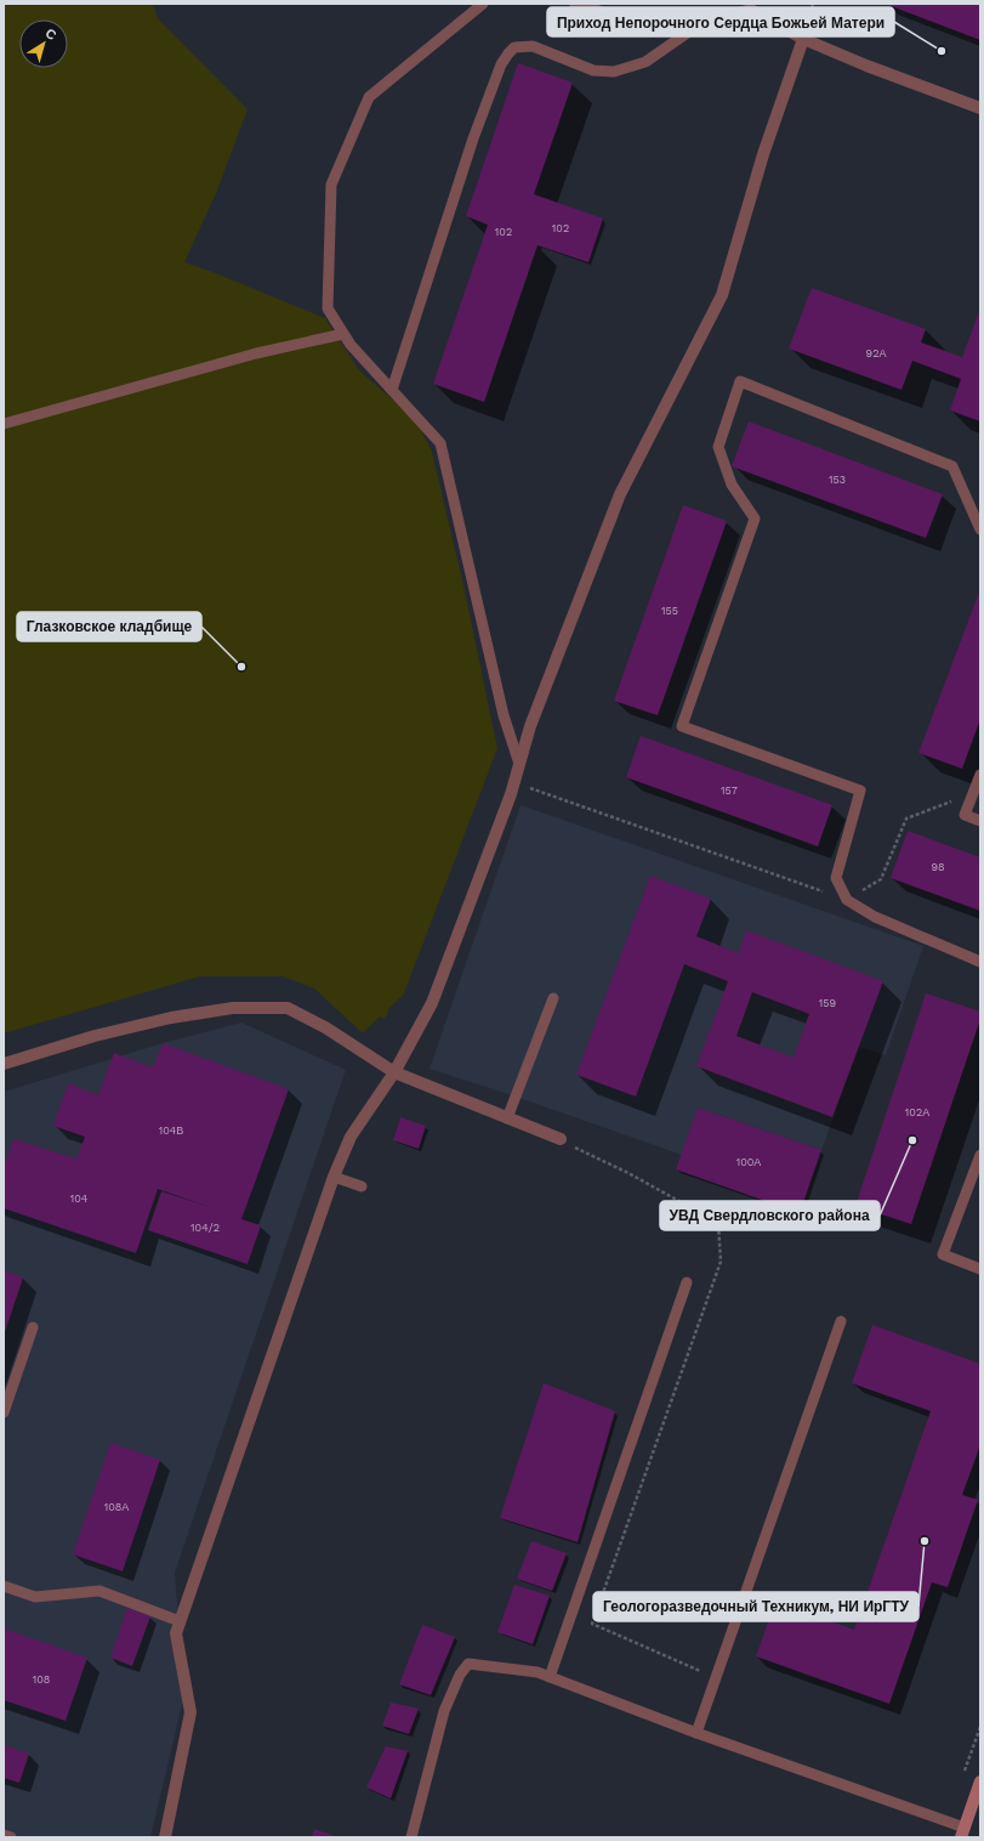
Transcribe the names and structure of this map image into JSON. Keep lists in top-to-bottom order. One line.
{"places":["Приход Непорочного Сердца Божьей Матери","Глазковское кладбище","УВД Свердловского района","Геологоразведочный Техникум, НИ ИрГТУ"],"house_numbers":["102","102","92А","153","155","157","98","159","102А","104В","100А","104","104/2","108А","108"],"north":"top right"}
